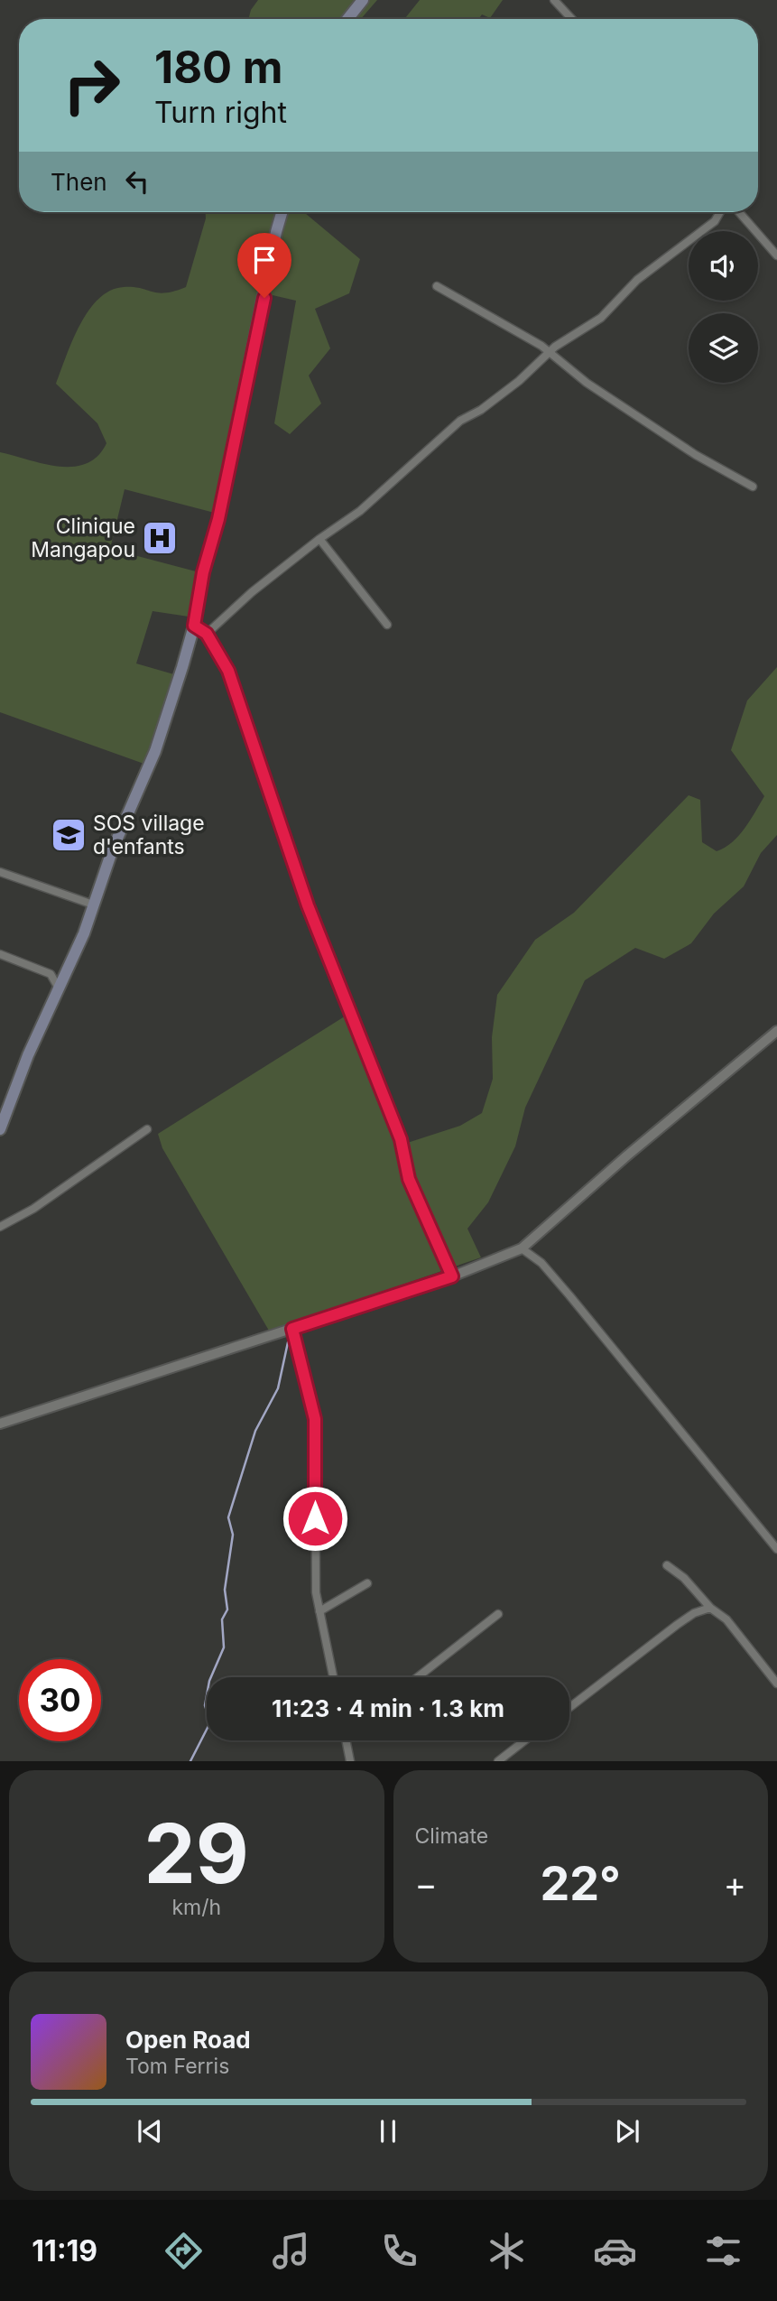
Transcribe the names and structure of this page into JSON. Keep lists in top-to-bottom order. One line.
{"places":{"hospital":["Clinique Mangapou"],"school or university":["SOS village d'enfants"]},"page":{"turn":["180 m","Turn right"],"then":"Then","limit":"30","trip":"11:23 · 4 min · 1.3 km","tile":[["29","km/h"],"Climate"],"heat":["−","22°","+"],"song":["Open Road","Tom Ferris"],"tabs":"11:19"}}
